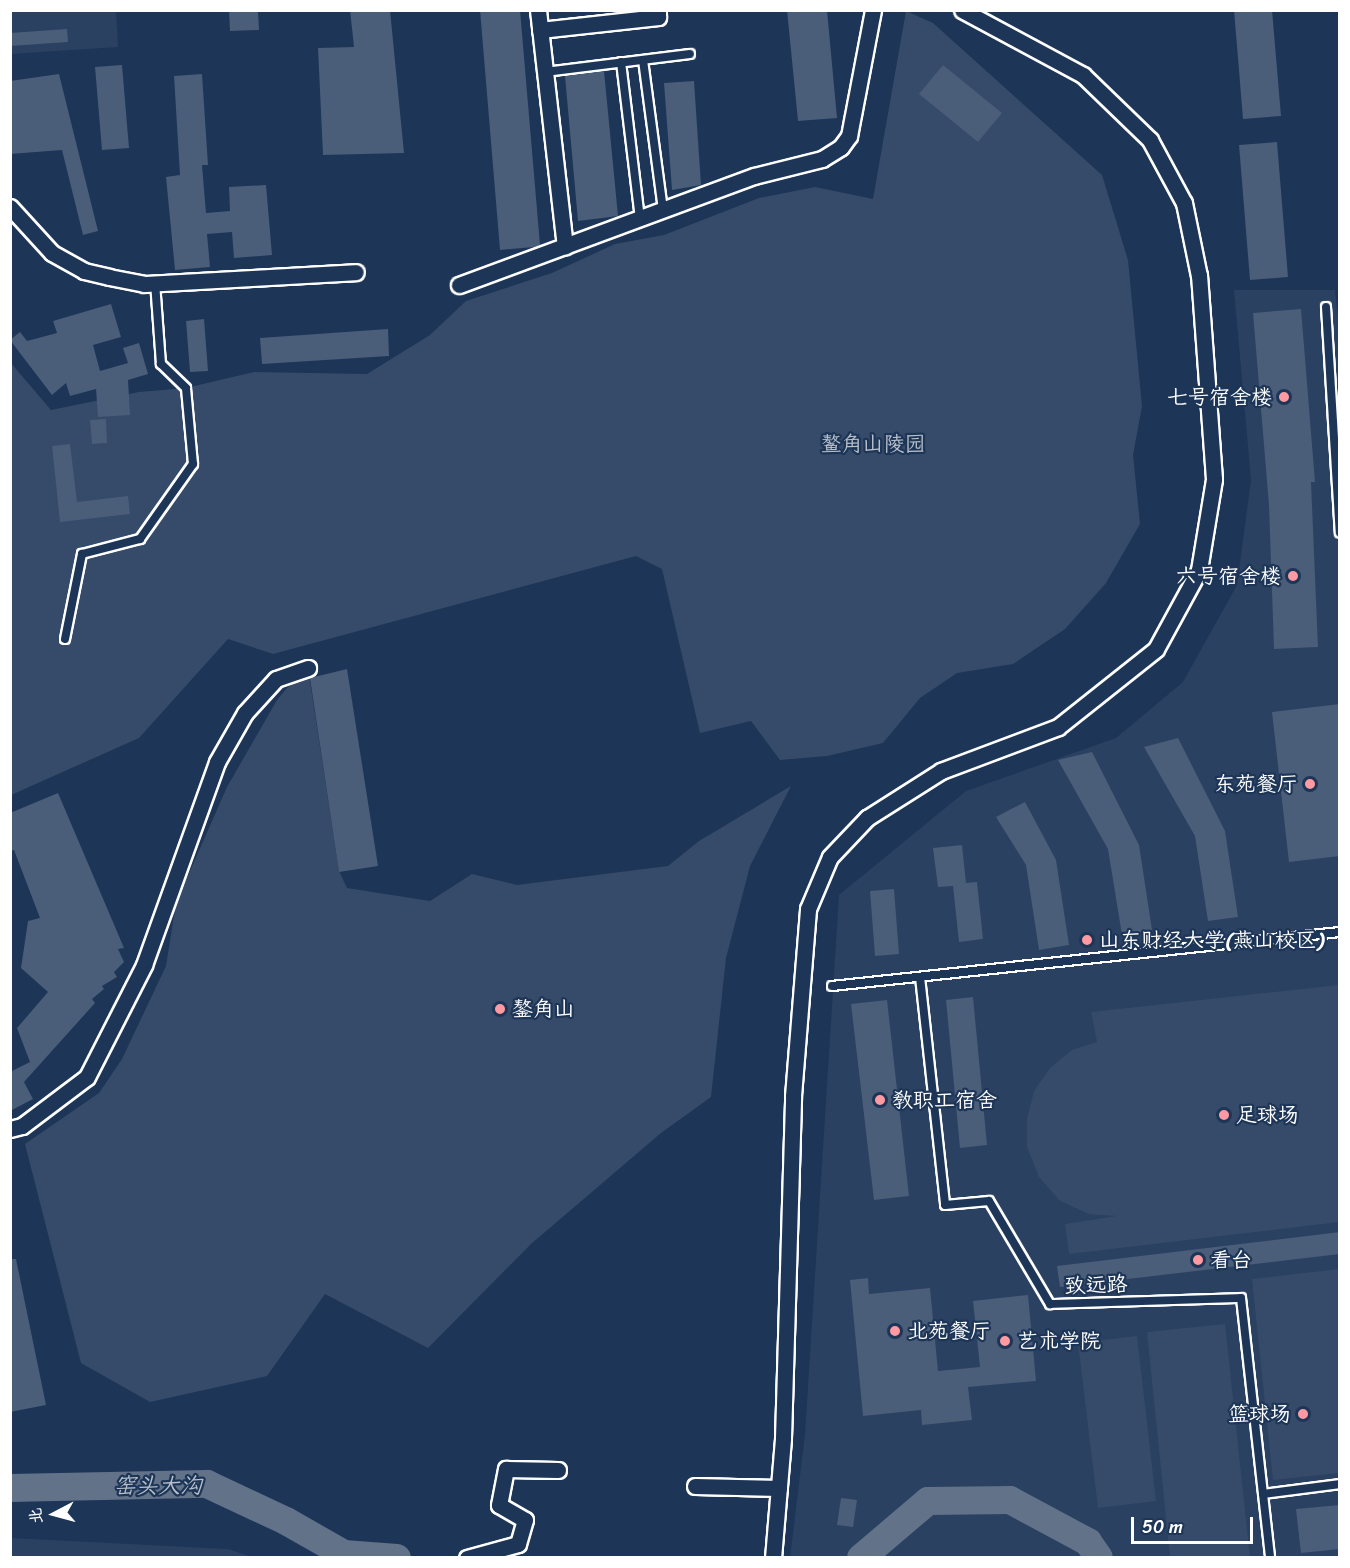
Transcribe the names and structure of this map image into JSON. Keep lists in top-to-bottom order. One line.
{"streets":{"lane":["致远路"]},"water":["窑头大沟"],"parks":["鳌角山陵园"],"places":["七号宿舍楼","六号宿舍楼","东苑餐厅","山东财经大学(燕山校区)","鏊角山","教职工宿舍","足球场","看台","北苑餐厅","艺术学院","篮球场"],"scale_bar":"50 m","north":"left"}
